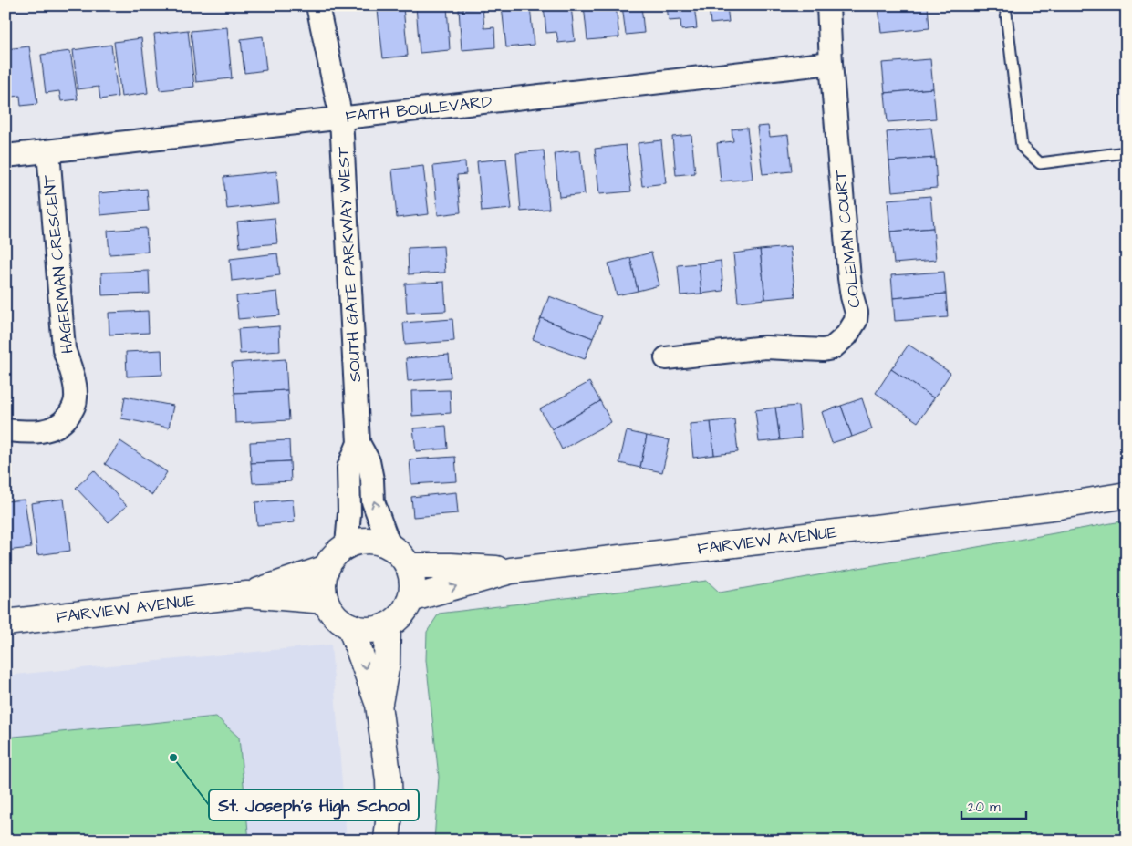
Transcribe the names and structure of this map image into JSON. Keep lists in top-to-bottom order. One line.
{"streets":{"main road":["FAIRVIEW AVENUE"],"street":["FAITH BOULEVARD","COLEMAN COURT","HAGERMAN CRESCENT","SOUTH GATE PARKWAY WEST"]},"crossings":[["FAITH BOULEVARD","COLEMAN COURT"],["FAITH BOULEVARD","HAGERMAN CRESCENT"],["FAITH BOULEVARD","SOUTH GATE PARKWAY WEST"],["SOUTH GATE PARKWAY WEST","FAIRVIEW AVENUE"]],"places":["St. Joseph's High School"],"scale_bar":"20 m"}
